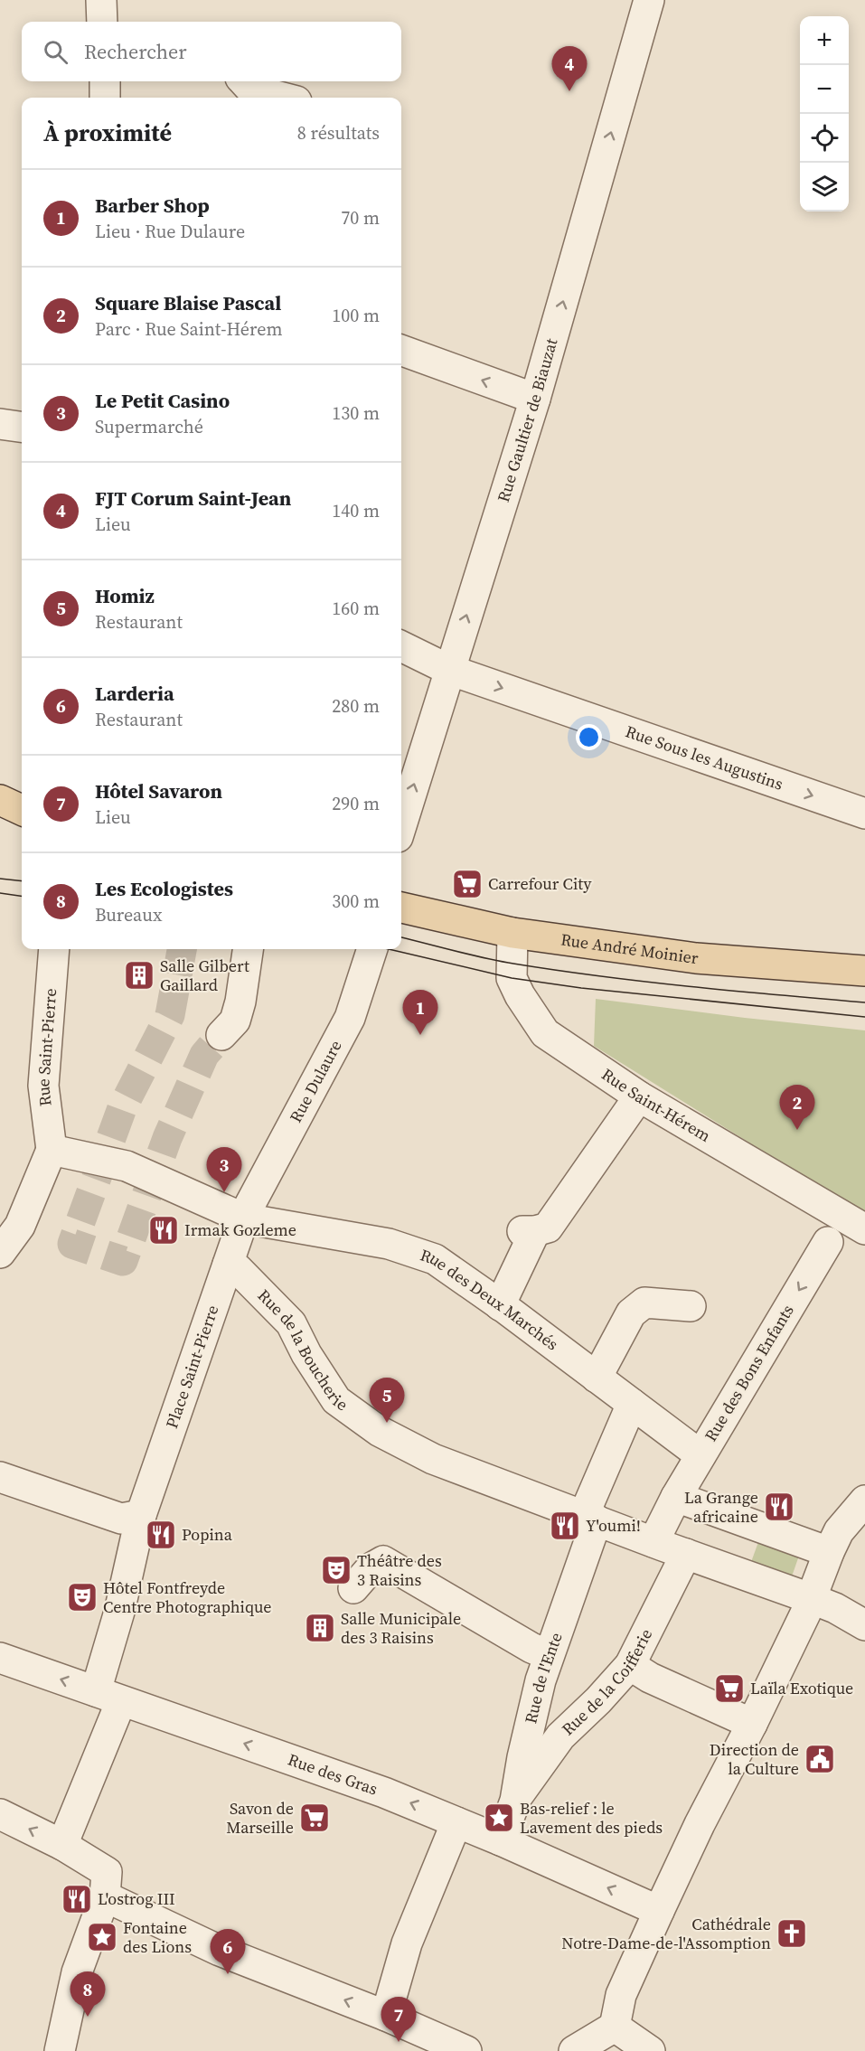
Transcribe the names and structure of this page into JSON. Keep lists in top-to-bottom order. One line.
{"streets":{"main road":["Rue André Moinier"],"street":["Rue Gaultier de Biauzat","Rue Sous les Augustins","Rue Saint-Pierre","Rue Dulaure","Rue Saint-Hérem","Rue des Deux Marchés","Rue de la Boucherie","Place Saint-Pierre","Rue des Bons Enfants","Rue de l'Ente","Rue de la Coifferie","Rue des Gras"]},"crossings":[["Rue Gaultier de Biauzat","Rue Sous les Augustins"],["Rue André Moinier","Rue Saint-Hérem"],["Rue Dulaure","Rue des Deux Marchés"],["Rue Dulaure","Place Saint-Pierre"],["Rue des Deux Marchés","Place Saint-Pierre"],["Rue des Deux Marchés","Rue des Bons Enfants"],["Rue des Deux Marchés","Rue de l'Ente"],["Rue de la Boucherie","Place Saint-Pierre"],["Rue de la Boucherie","Rue des Bons Enfants"],["Rue de la Boucherie","Rue de l'Ente"],["Rue de la Boucherie","Rue de la Coifferie"],["Place Saint-Pierre","Rue des Gras"],["Rue des Bons Enfants","Rue de la Coifferie"],["Rue de l'Ente","Rue de la Coifferie"],["Rue de l'Ente","Rue des Gras"]],"one_way":["Rue Gaultier de Biauzat","Rue Sous les Augustins"],"places":{"supermarket":["Carrefour City","Laïla Exotique","Savon de Marseille"],"building":["Salle Gilbert Gaillard","Salle Municipale des 3 Raisins"],"restaurant":["Irmak Gozleme","La Grange africaine","Y'oumi!","Popina","L'ostrog III"],"theatre":["Théâtre des 3 Raisins","Hôtel Fontfreyde Centre Photographique"],"public building":["Direction de la Culture"],"place":["Bas-relief : le Lavement des pieds","Fontaine des Lions"],"church":["Cathédrale Notre-Dame-de-l'Assomption"]},"page":{"map_buttons":["+","−"],"search":"Rechercher","pins":["4","1","2","3","5","6","8","7"],"heading":["À proximité","8 résultats"],"list":[{"mark":"1","name":"Barber Shop","note":"Lieu · Rue Dulaure","value":"70 m"},{"mark":"2","name":"Square Blaise Pascal","note":"Parc · Rue Saint-Hérem","value":"100 m"},{"mark":"3","name":"Le Petit Casino","note":"Supermarché","value":"130 m"},{"mark":"4","name":"FJT Corum Saint-Jean","note":"Lieu","value":"140 m"},{"mark":"5","name":"Homiz","note":"Restaurant","value":"160 m"},{"mark":"6","name":"Larderia","note":"Restaurant","value":"280 m"},{"mark":"7","name":"Hôtel Savaron","note":"Lieu","value":"290 m"},{"mark":"8","name":"Les Ecologistes","note":"Bureaux","value":"300 m"}]}}
